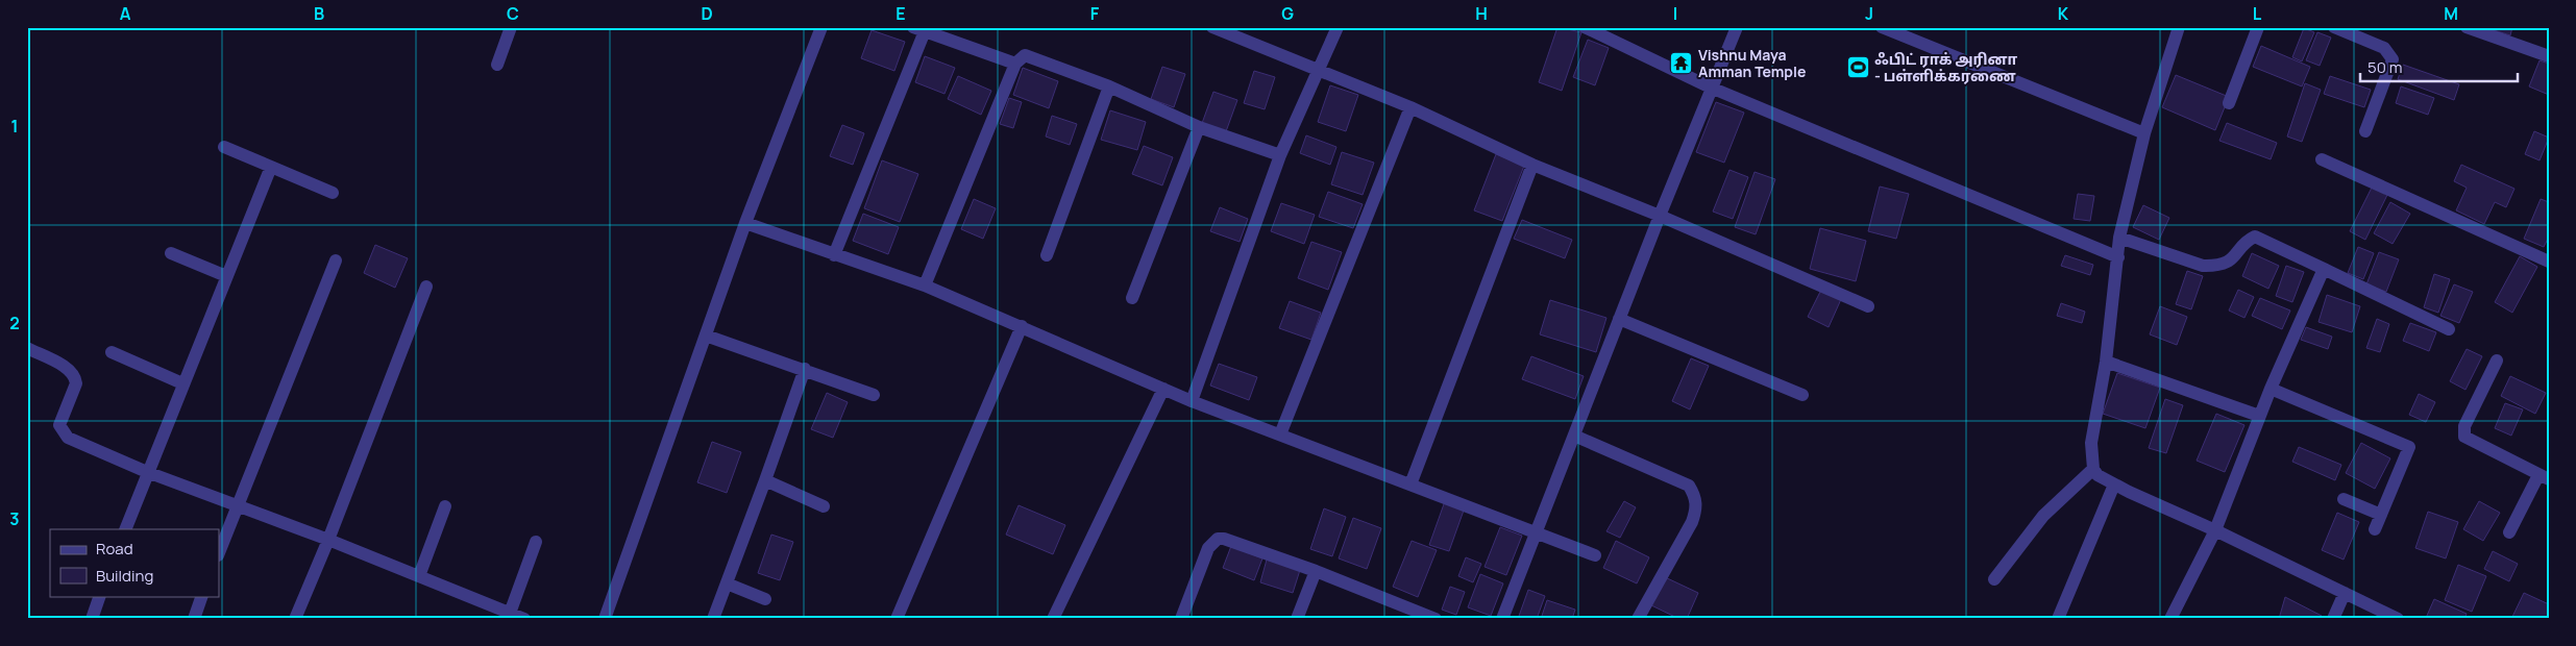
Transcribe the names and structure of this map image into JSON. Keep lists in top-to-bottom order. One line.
{"places":{"temple":["Vishnu Maya Amman Temple"],"sports":["ஃபிட் ராக் அரினா - பள்ளிக்கரணை"]},"legend":["Road","Building"],"scale_bar":"50 m","grid":{"columns":["A","B","C","D","E","F","G","H","I","J","K","L","M"],"rows":["1","2","3"]}}
